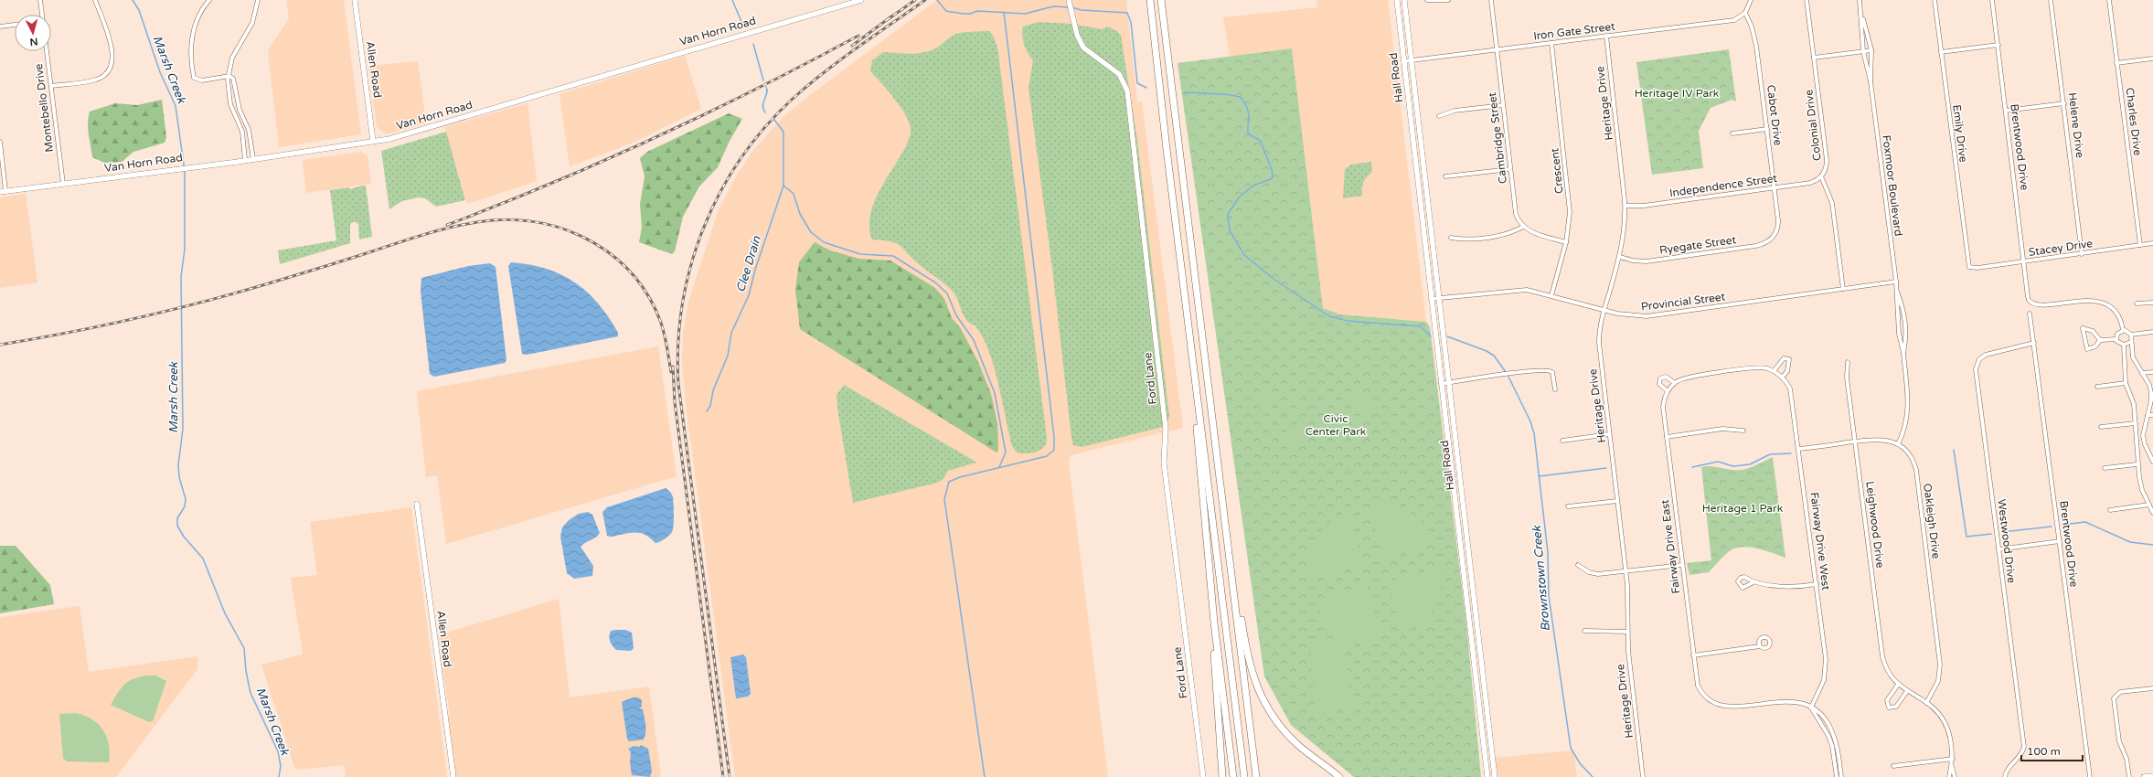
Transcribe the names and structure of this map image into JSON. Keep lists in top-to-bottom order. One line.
{"streets":{"street":["Van Horn Road","Iron Gate Street","Allen Road","Hall Road","Heritage Drive","Montebello Drive","Cabot Drive","Charles Drive","Colonial Drive","Helene Drive","Emily Drive","Cambridge Street","Brentwood Drive","Crescent","Independence Street","Foxmoor Boulevard","Ryegate Street","Stacey Drive","Provincial Street","Ford Lane","Oakleigh Drive","Leighwood Drive","Fairway Drive West","Westwood Drive","Fairway Drive East"]},"crossings":[["Van Horn Road","Allen Road"],["Van Horn Road","Montebello Drive"],["Iron Gate Street","Hall Road"],["Iron Gate Street","Heritage Drive"],["Iron Gate Street","Cabot Drive"],["Iron Gate Street","Cambridge Street"],["Iron Gate Street","Crescent"],["Hall Road","Provincial Street"],["Heritage Drive","Independence Street"],["Heritage Drive","Ryegate Street"],["Heritage Drive","Provincial Street"],["Cabot Drive","Independence Street"],["Cabot Drive","Ryegate Street"],["Charles Drive","Stacey Drive"],["Colonial Drive","Independence Street"],["Colonial Drive","Provincial Street"],["Helene Drive","Stacey Drive"],["Emily Drive","Stacey Drive"],["Brentwood Drive","Stacey Drive"],["Brentwood Drive","Westwood Drive"],["Crescent","Provincial Street"],["Foxmoor Boulevard","Provincial Street"],["Foxmoor Boulevard","Oakleigh Drive"],["Oakleigh Drive","Leighwood Drive"],["Oakleigh Drive","Fairway Drive West"],["Fairway Drive West","Fairway Drive East"]],"water":["Marsh Creek","Clee Drain","Brownstown Creek"],"parks":["Heritage IV Park","Civic Center Park","Heritage 1 Park"],"scale_bar":"100 m","north":"bottom"}
